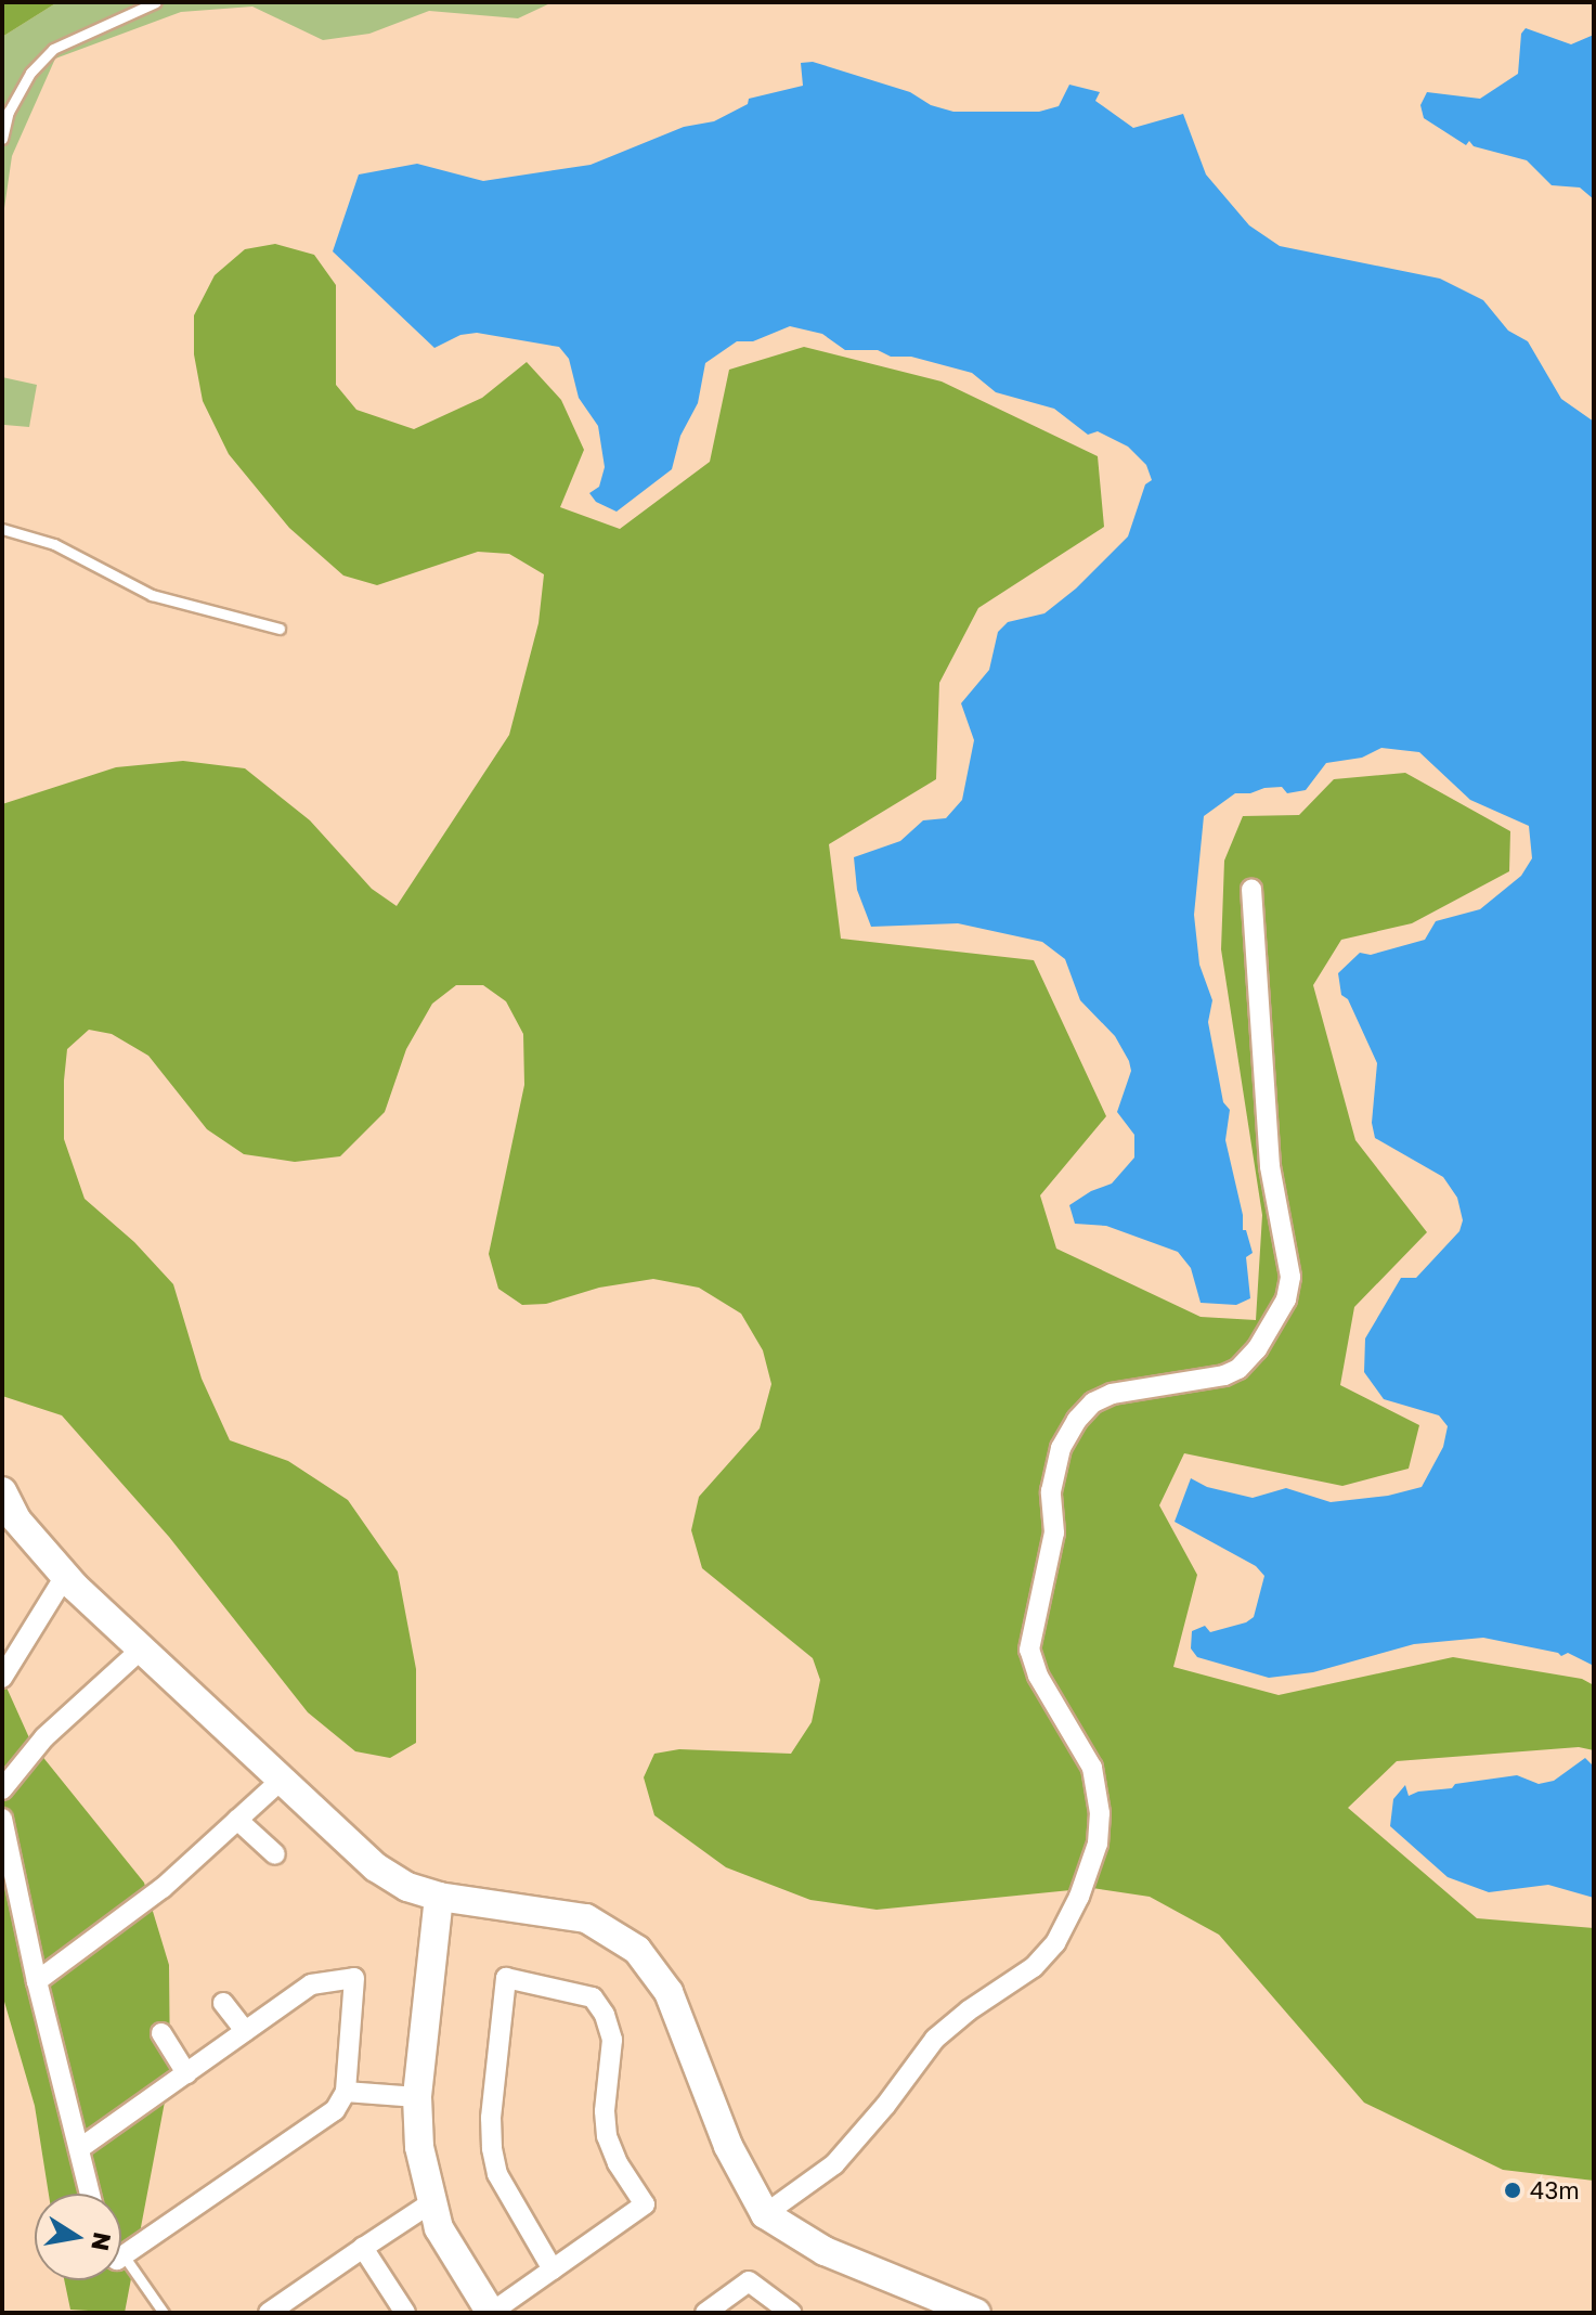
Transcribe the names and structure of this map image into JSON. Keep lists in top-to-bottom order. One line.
{"places":["43m"],"north":"right"}
